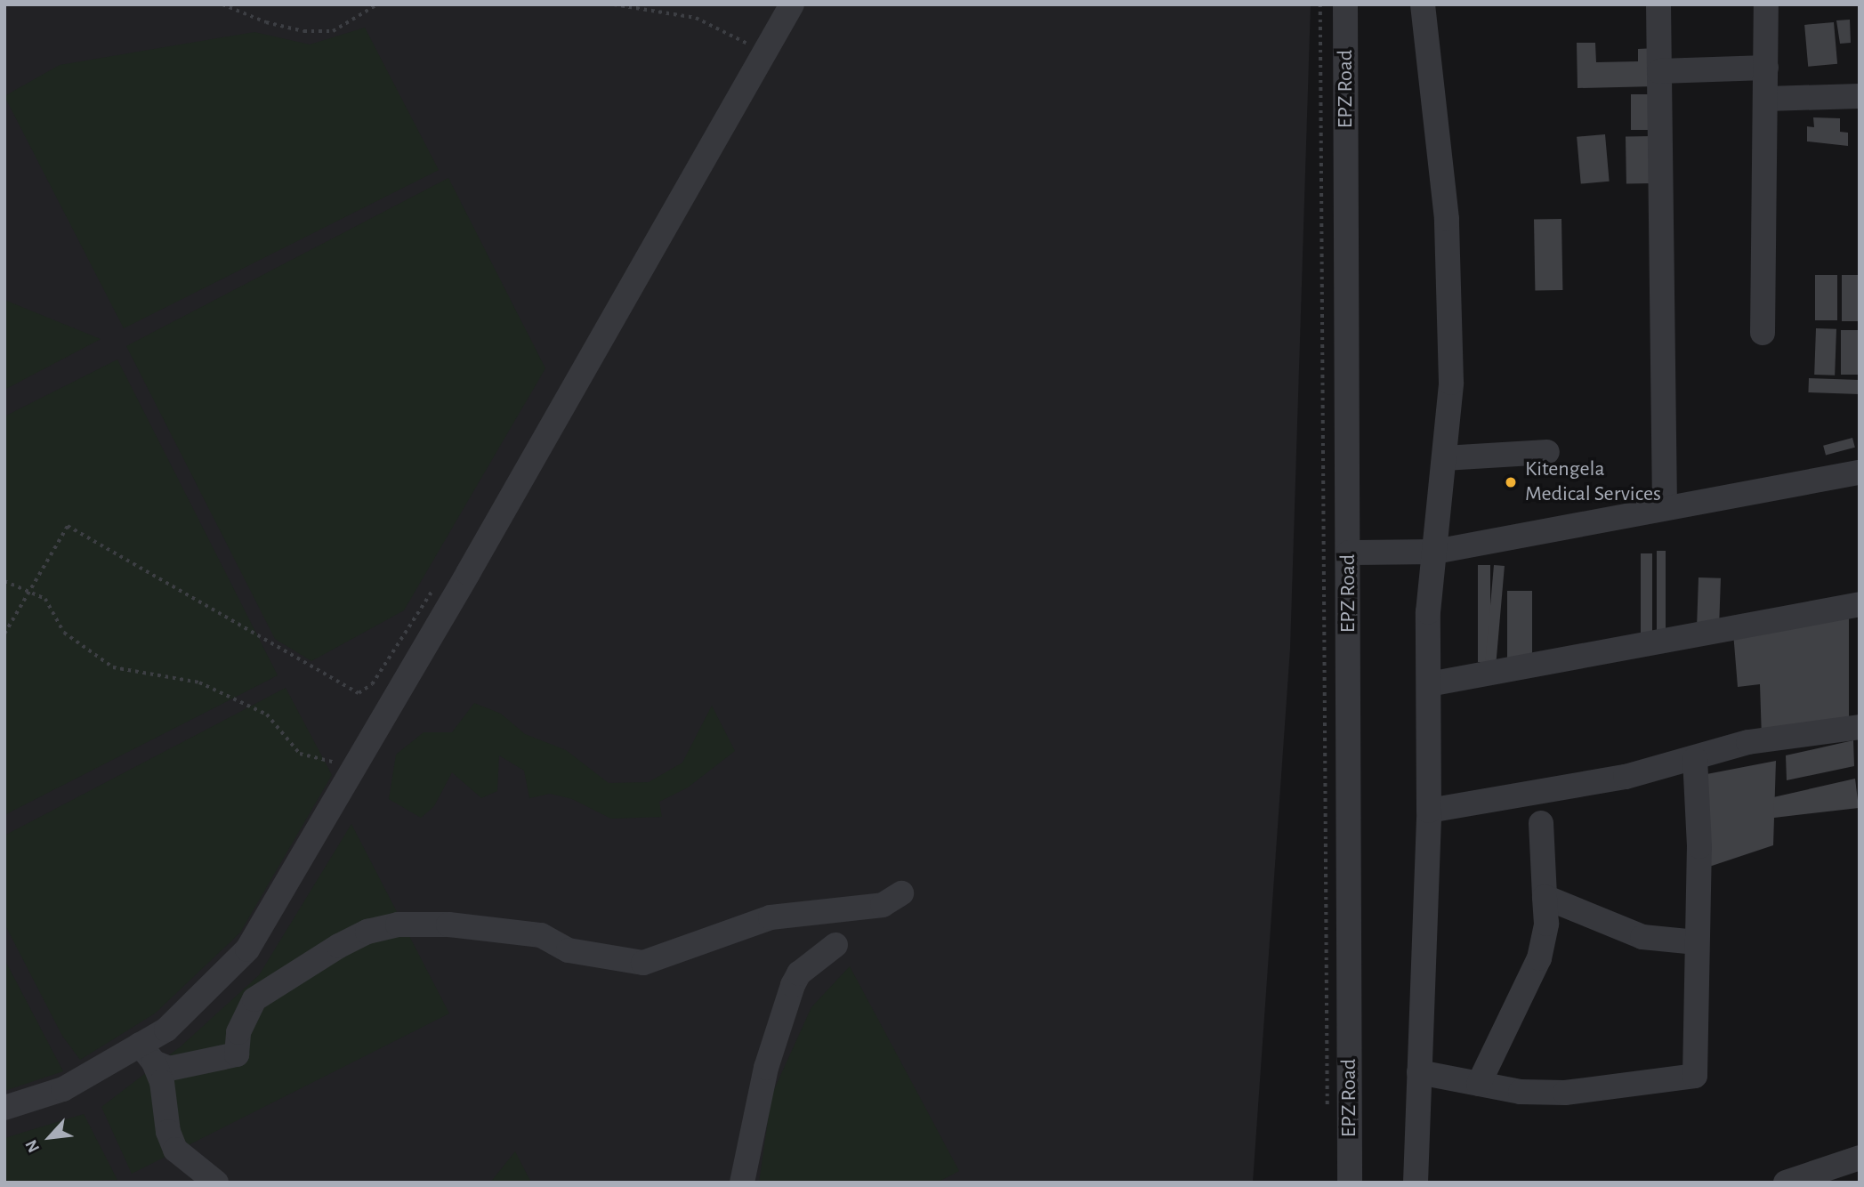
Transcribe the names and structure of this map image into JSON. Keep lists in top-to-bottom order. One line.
{"streets":{"street":["EPZ Road"]},"places":["Kitengela Medical Services"],"north":"bottom left"}
